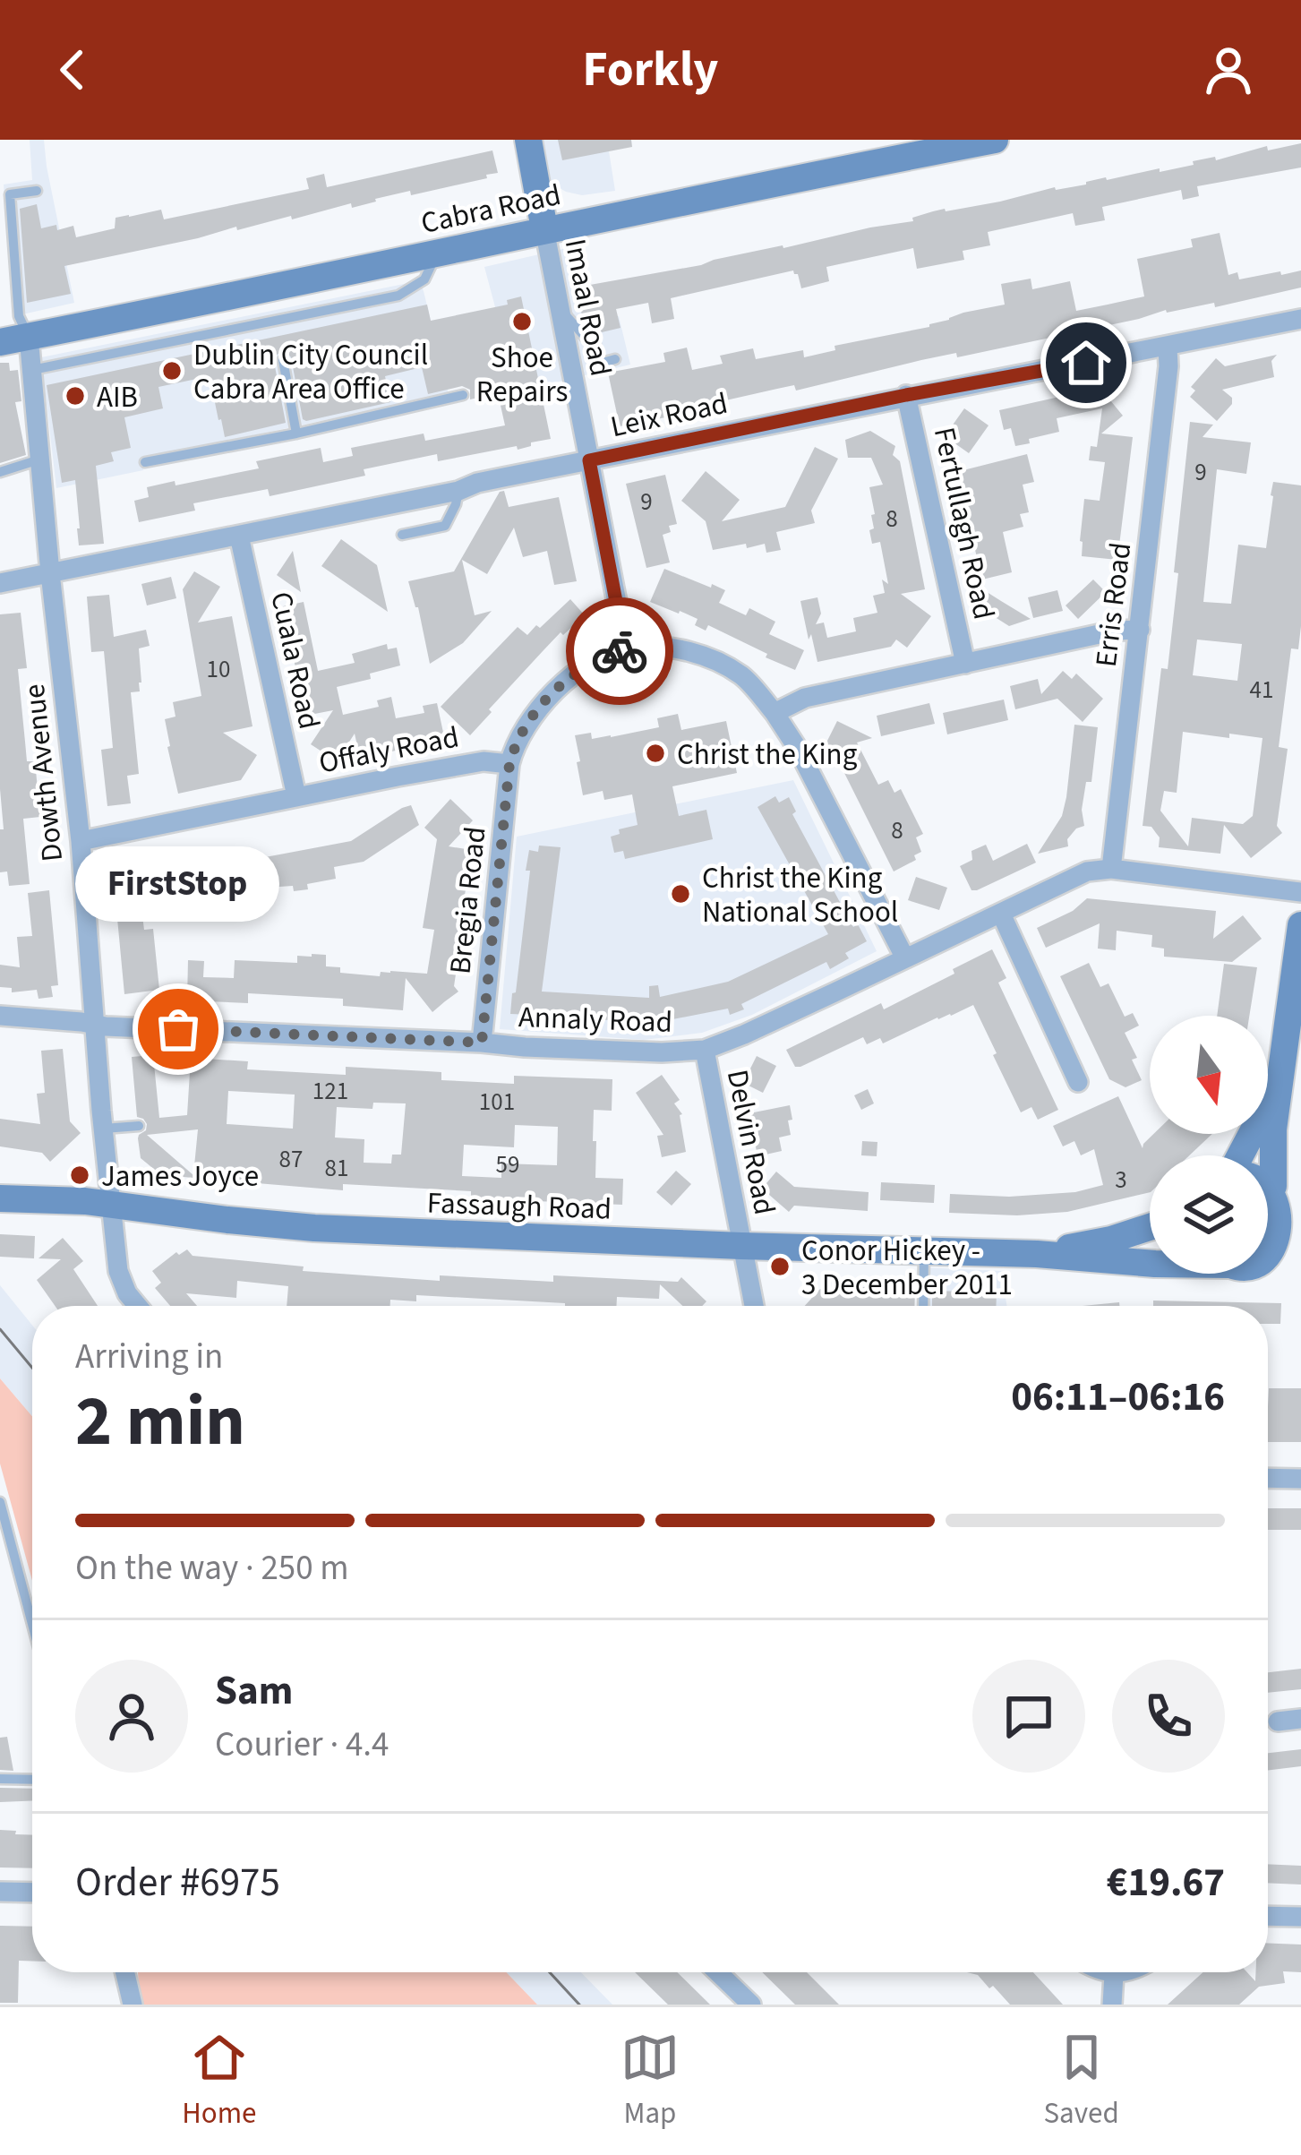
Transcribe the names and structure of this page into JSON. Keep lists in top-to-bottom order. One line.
{"streets":{"street":["Cabra Road","Imaal Road","Leix Road","Fertullagh Road","Erris Road","Cuala Road","Offaly Road","Dowth Avenue","Bregia Road","Annaly Road","Delvin Road","Fassaugh Road"]},"crossings":[["Cabra Road","Imaal Road"],["Cabra Road","Dowth Avenue"],["Imaal Road","Leix Road"],["Leix Road","Fertullagh Road"],["Leix Road","Erris Road"],["Leix Road","Cuala Road"],["Leix Road","Dowth Avenue"],["Erris Road","Annaly Road"],["Cuala Road","Offaly Road"],["Offaly Road","Dowth Avenue"],["Offaly Road","Bregia Road"],["Dowth Avenue","Annaly Road"],["Dowth Avenue","Fassaugh Road"],["Bregia Road","Annaly Road"],["Annaly Road","Delvin Road"],["Delvin Road","Fassaugh Road"]],"places":["Shoe Repairs","Dublin City Council Cabra Area Office","AIB","Christ the King","Christ the King National School","FirstStop","James Joyce","Conor Hickey - 3 December 2011"],"house_numbers":["9","9","8","10","41","8","121","101","87","59","81","3"],"north":"bottom","page":{"header":"Forkly","bubble":"FirstStop","heading":["2 min","Arriving in","06:11–06:16"],"panel":["Sam","Courier · 4.4","Order #6975","€19.67"],"bar":"On the way · 250 m","tabs":["Home","Map","Saved"]}}
